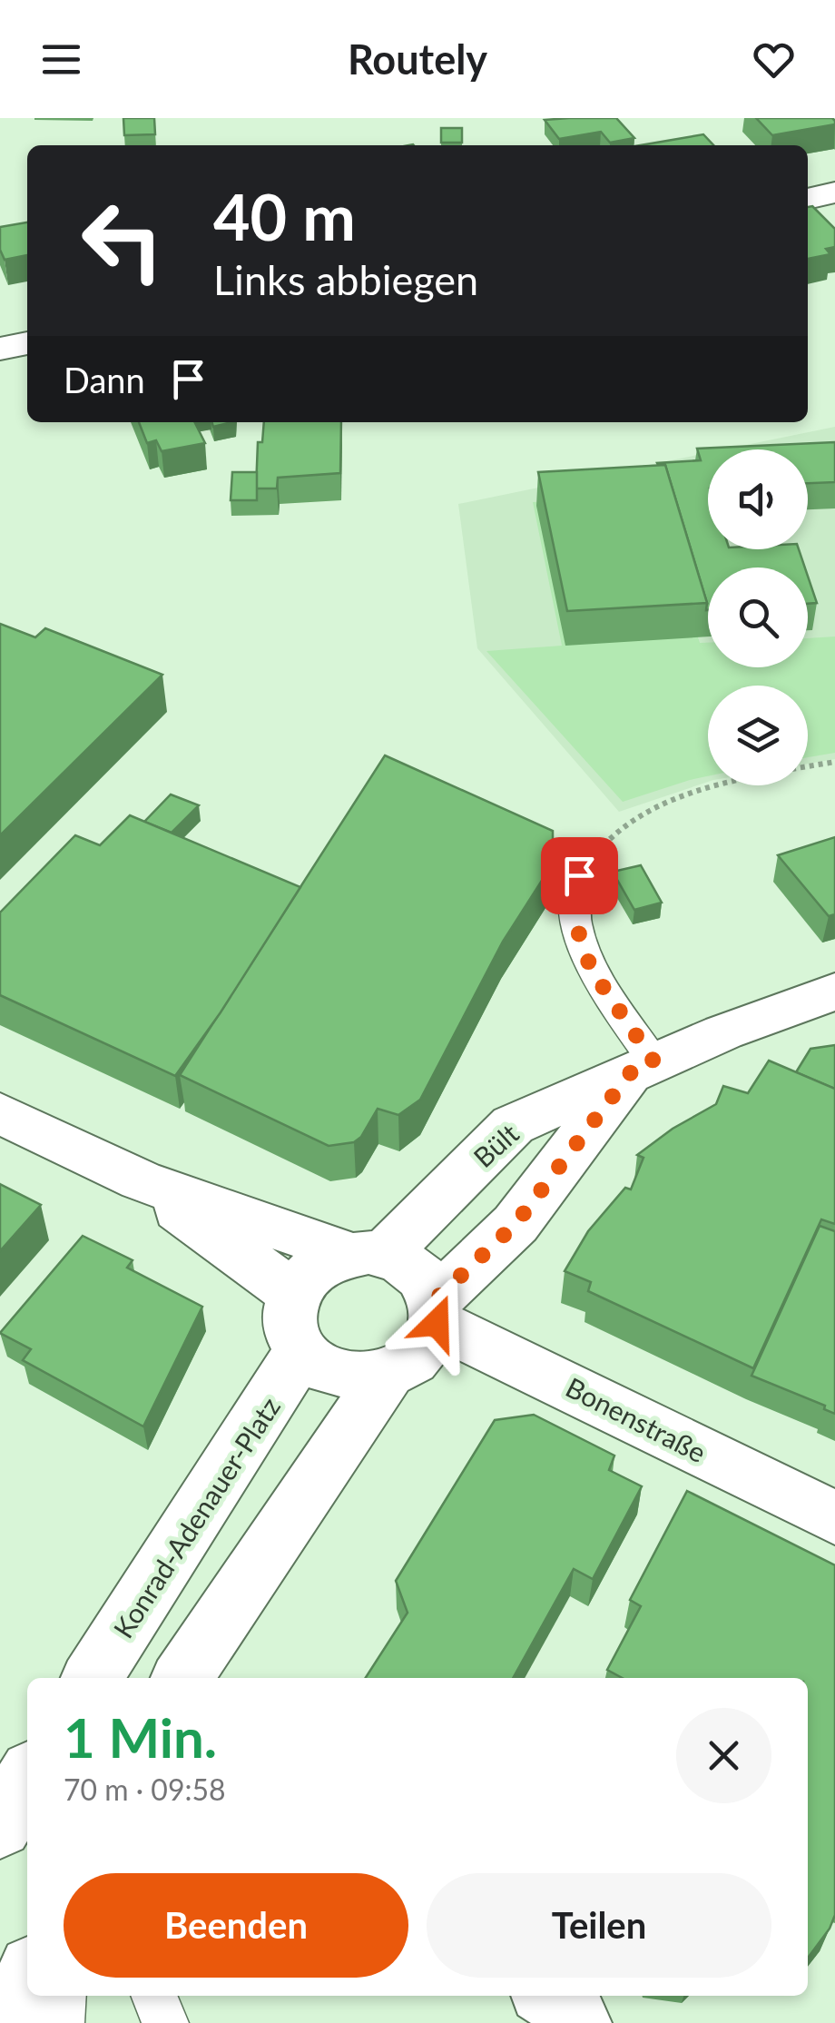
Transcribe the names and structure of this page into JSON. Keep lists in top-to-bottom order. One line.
{"streets":{"street":["Bült","Bonenstraße","Konrad-Adenauer-Platz"]},"crossings":[["Bült","Bonenstraße"],["Bült","Konrad-Adenauer-Platz"],["Bonenstraße","Konrad-Adenauer-Platz"]],"page":{"header":"Routely","turn":["40 m","Links abbiegen"],"then":"Dann","heading":["1 Min.","70 m · 09:58"],"buttons":["Beenden","Teilen"]}}
